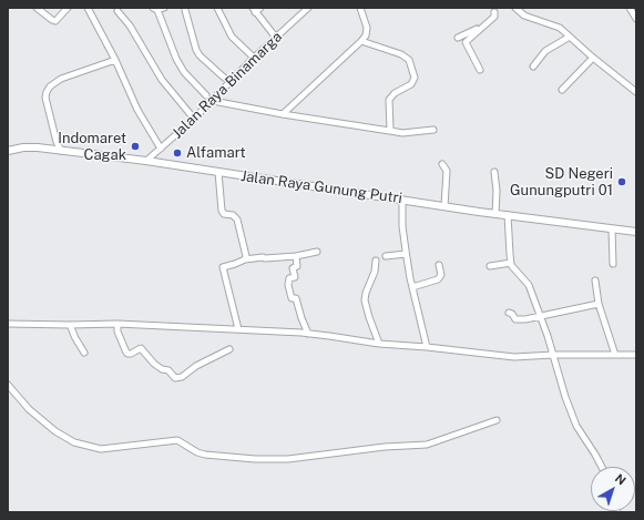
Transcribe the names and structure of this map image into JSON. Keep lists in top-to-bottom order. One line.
{"streets":{"main road":["Jalan Raya Gunung Putri"],"street":["Jalan Raya Binamarga"]},"crossings":[["Jalan Raya Binamarga","Jalan Raya Gunung Putri"]],"places":["Indomaret Cagak","Alfamart","SD Negeri Gunungputri 01"],"north":"top right"}
